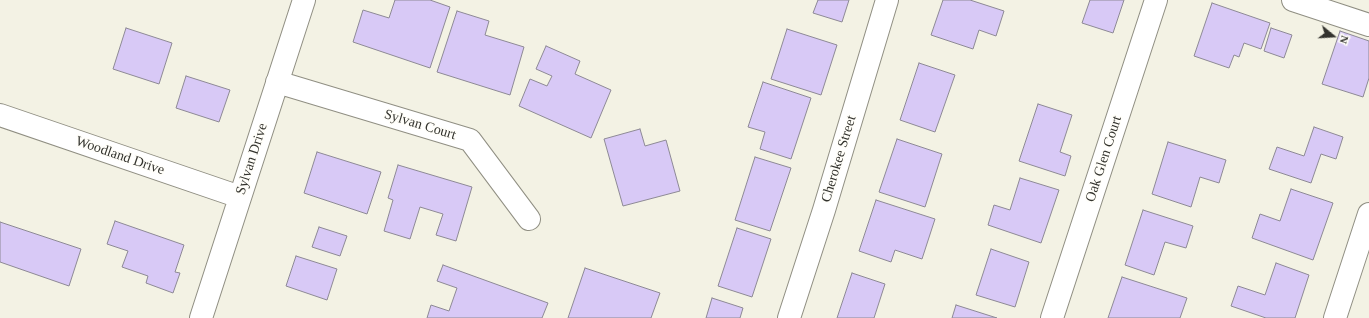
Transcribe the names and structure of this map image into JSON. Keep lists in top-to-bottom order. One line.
{"streets":{"street":["Sylvan Court","Woodland Drive","Sylvan Drive","Cherokee Street","Oak Glen Court"]},"crossings":[["Sylvan Court","Sylvan Drive"],["Woodland Drive","Sylvan Drive"]],"north":"right"}
